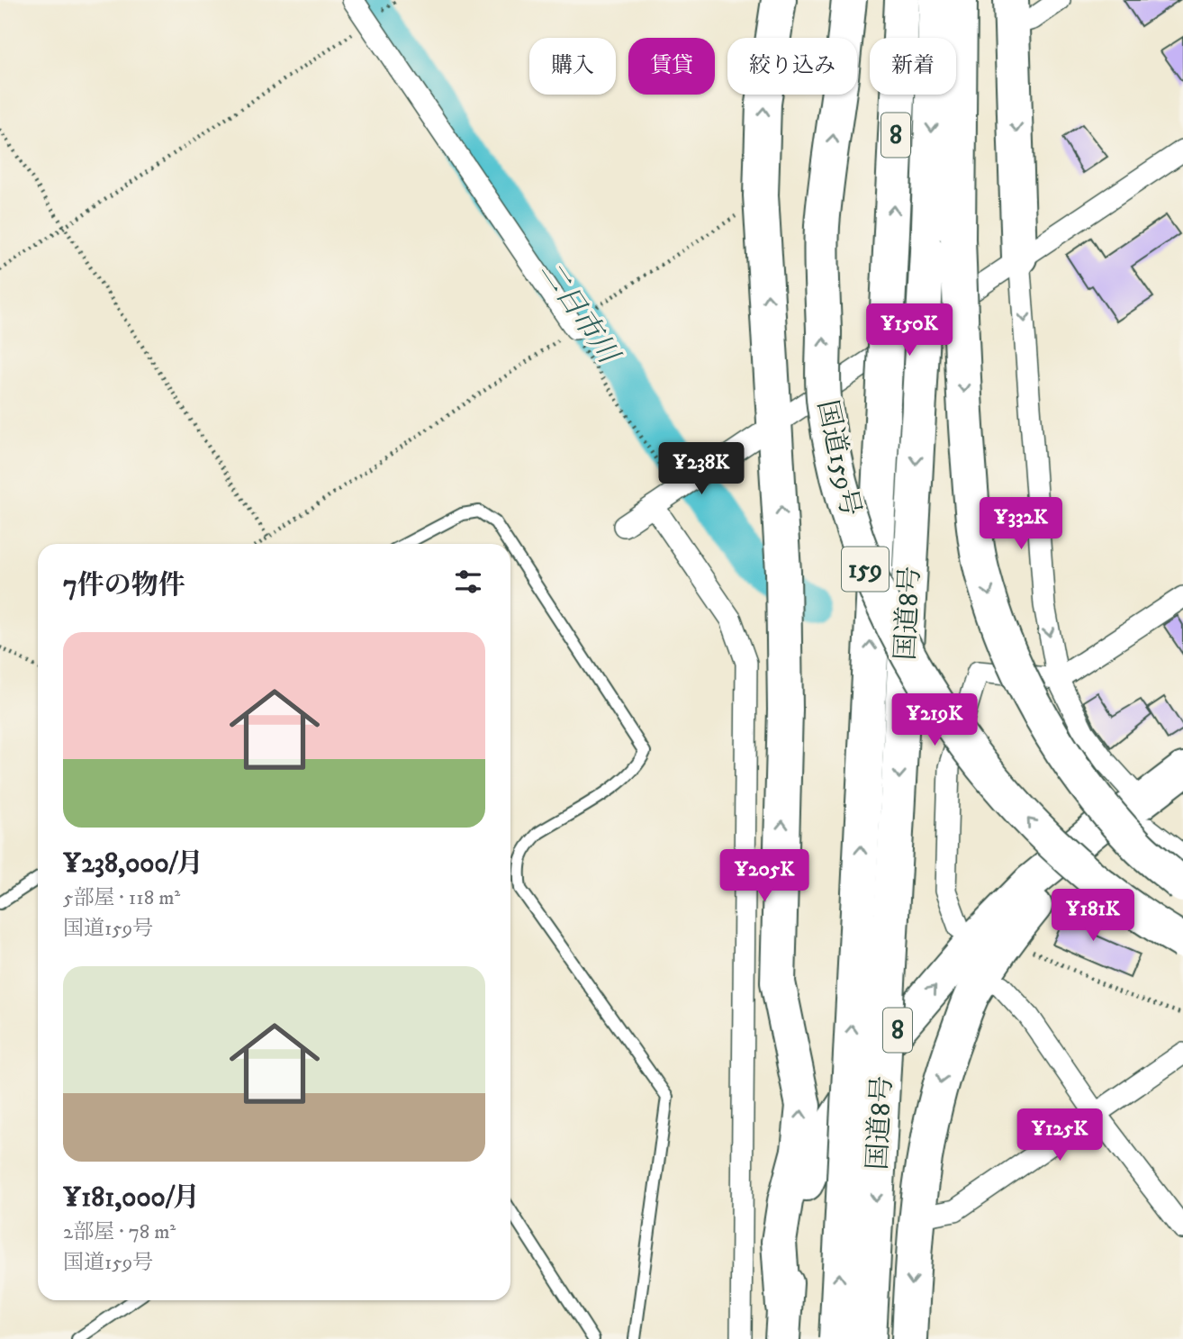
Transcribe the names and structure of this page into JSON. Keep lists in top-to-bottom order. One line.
{"streets":{"highway":["8","国道159号","159","国道8号"]},"water":["二日市川"],"page":{"chip":["購入","賃貸","絞り込み","新着"],"price":["¥150K","¥238K","¥332K","¥219K","¥205K","¥181K","¥125K"],"heading":"7件の物件","list":[{"name":"¥238,000/月","note":"5部屋 · 118 m² · 国道159号"},{"name":"¥181,000/月","note":"2部屋 · 78 m² · 国道159号"}]}}
